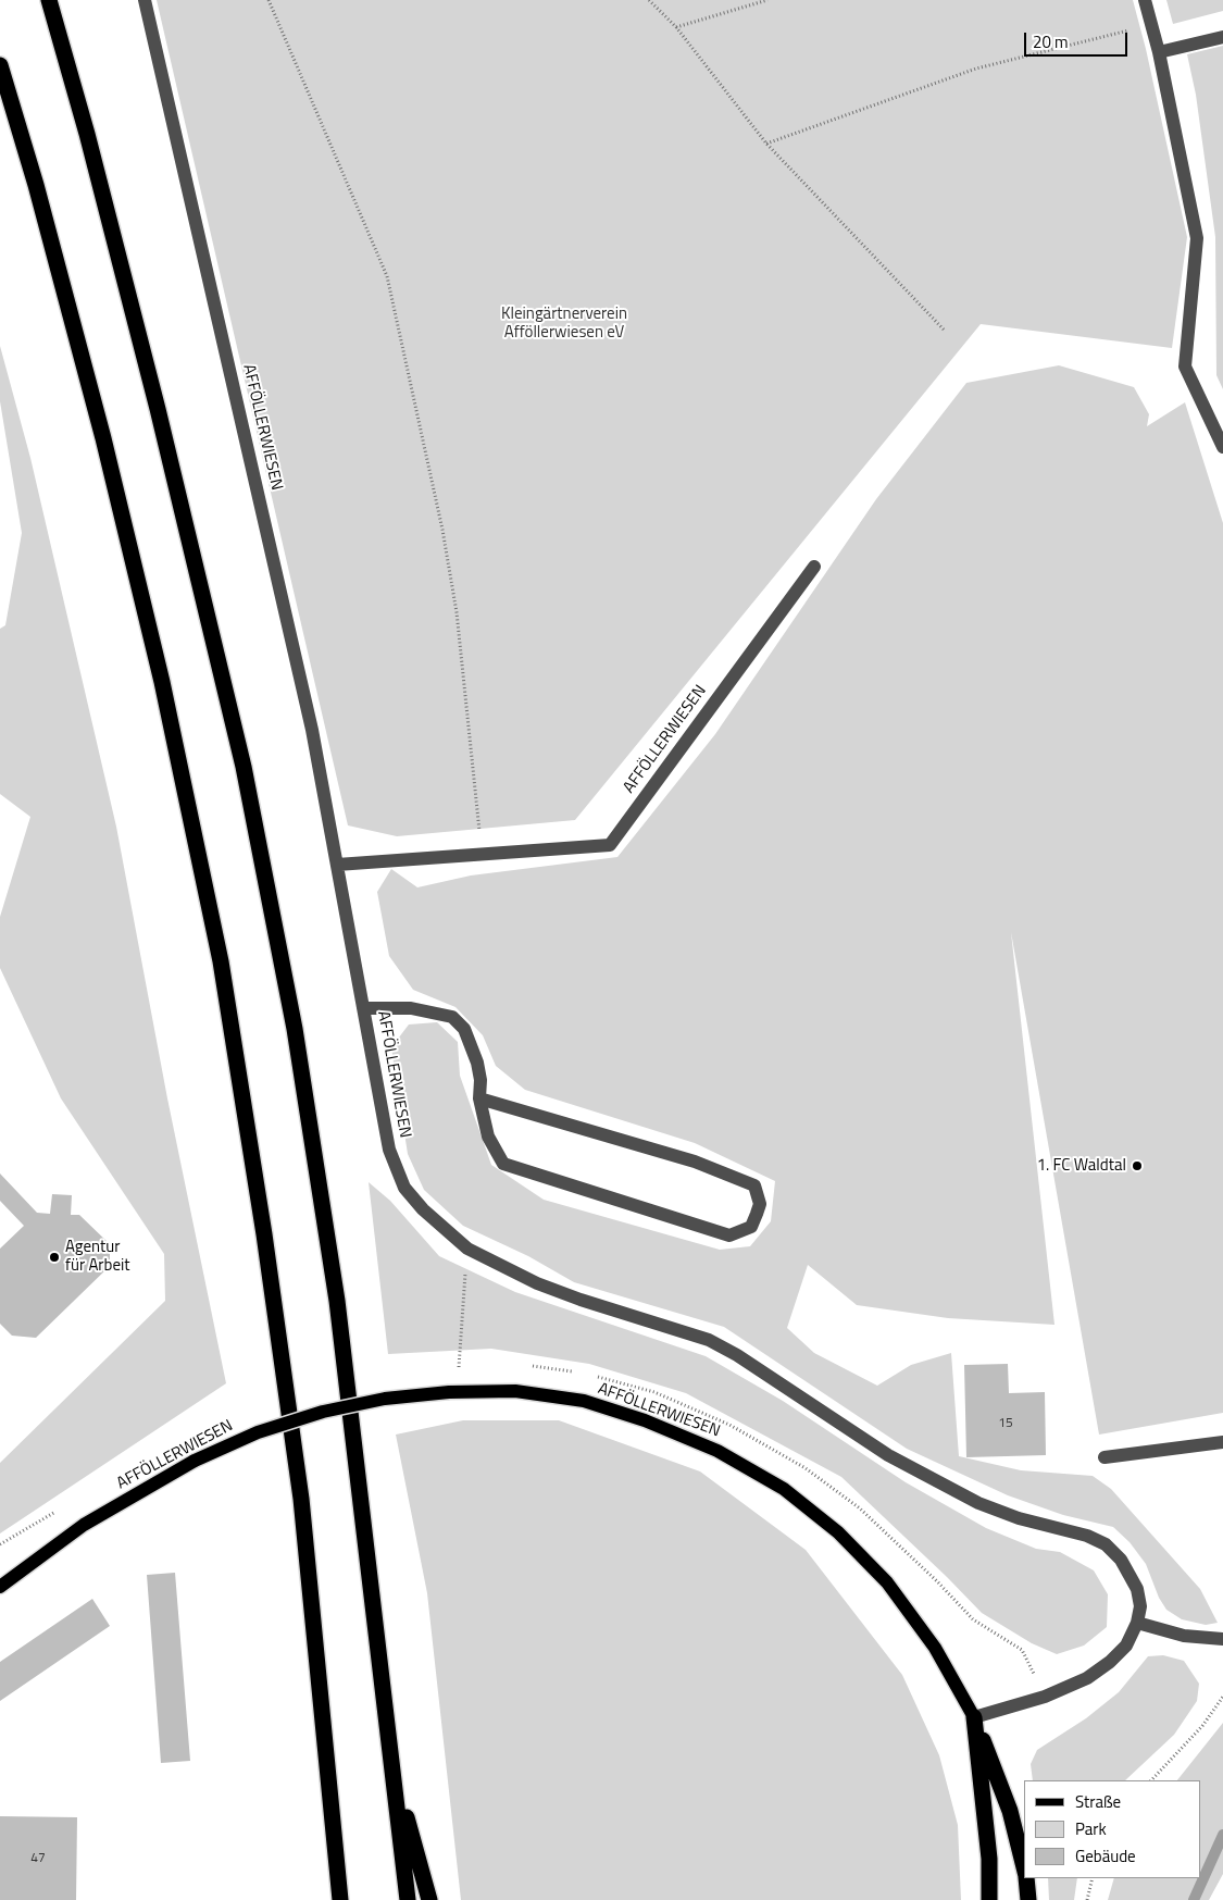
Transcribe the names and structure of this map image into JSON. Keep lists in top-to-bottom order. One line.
{"streets":{"main road":["AFFÖLLERWIESEN"]},"parks":["Kleingärtnerverein Afföllerwiesen eV"],"places":["1. FC Waldtal","Agentur für Arbeit"],"house_numbers":["15","47"],"legend":["Straße","Park","Gebäude"],"scale_bar":"20 m"}
